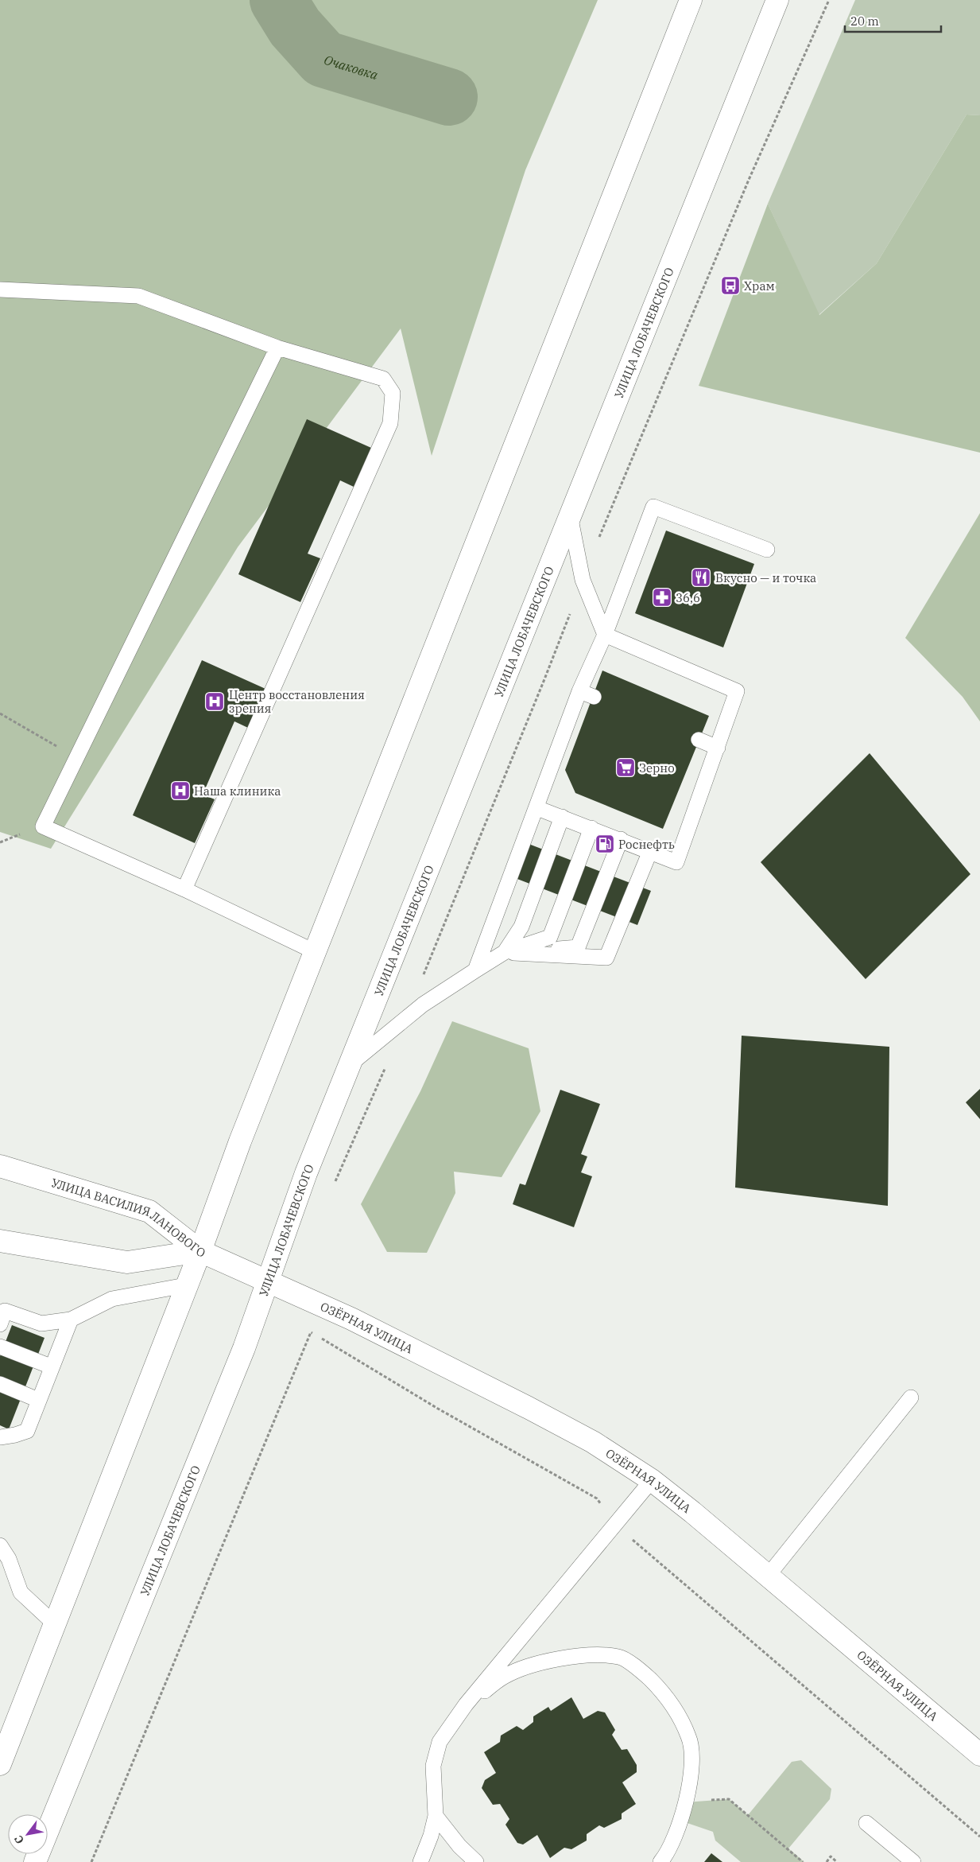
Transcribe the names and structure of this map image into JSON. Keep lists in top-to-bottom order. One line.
{"streets":{"main road":["УЛИЦА ЛОБАЧЕВСКОГО","УЛИЦА ВАСИЛИЯ ЛАНОВОГО","ОЗЁРНАЯ УЛИЦА"]},"crossings":[["УЛИЦА ЛОБАЧЕВСКОГО","ОЗЁРНАЯ УЛИЦА"],["УЛИЦА ВАСИЛИЯ ЛАНОВОГО","ОЗЁРНАЯ УЛИЦА"]],"water":["Очаковка"],"places":{"bus stop":["Храм"],"restaurant":["Вкусно — и точка"],"pharmacy":["36,6"],"hospital":["Центр восстановления зрения","Наша клиника"],"supermarket":["Зерно"],"fuel station":["Роснефть"]},"scale_bar":"20 m","north":"bottom left"}
